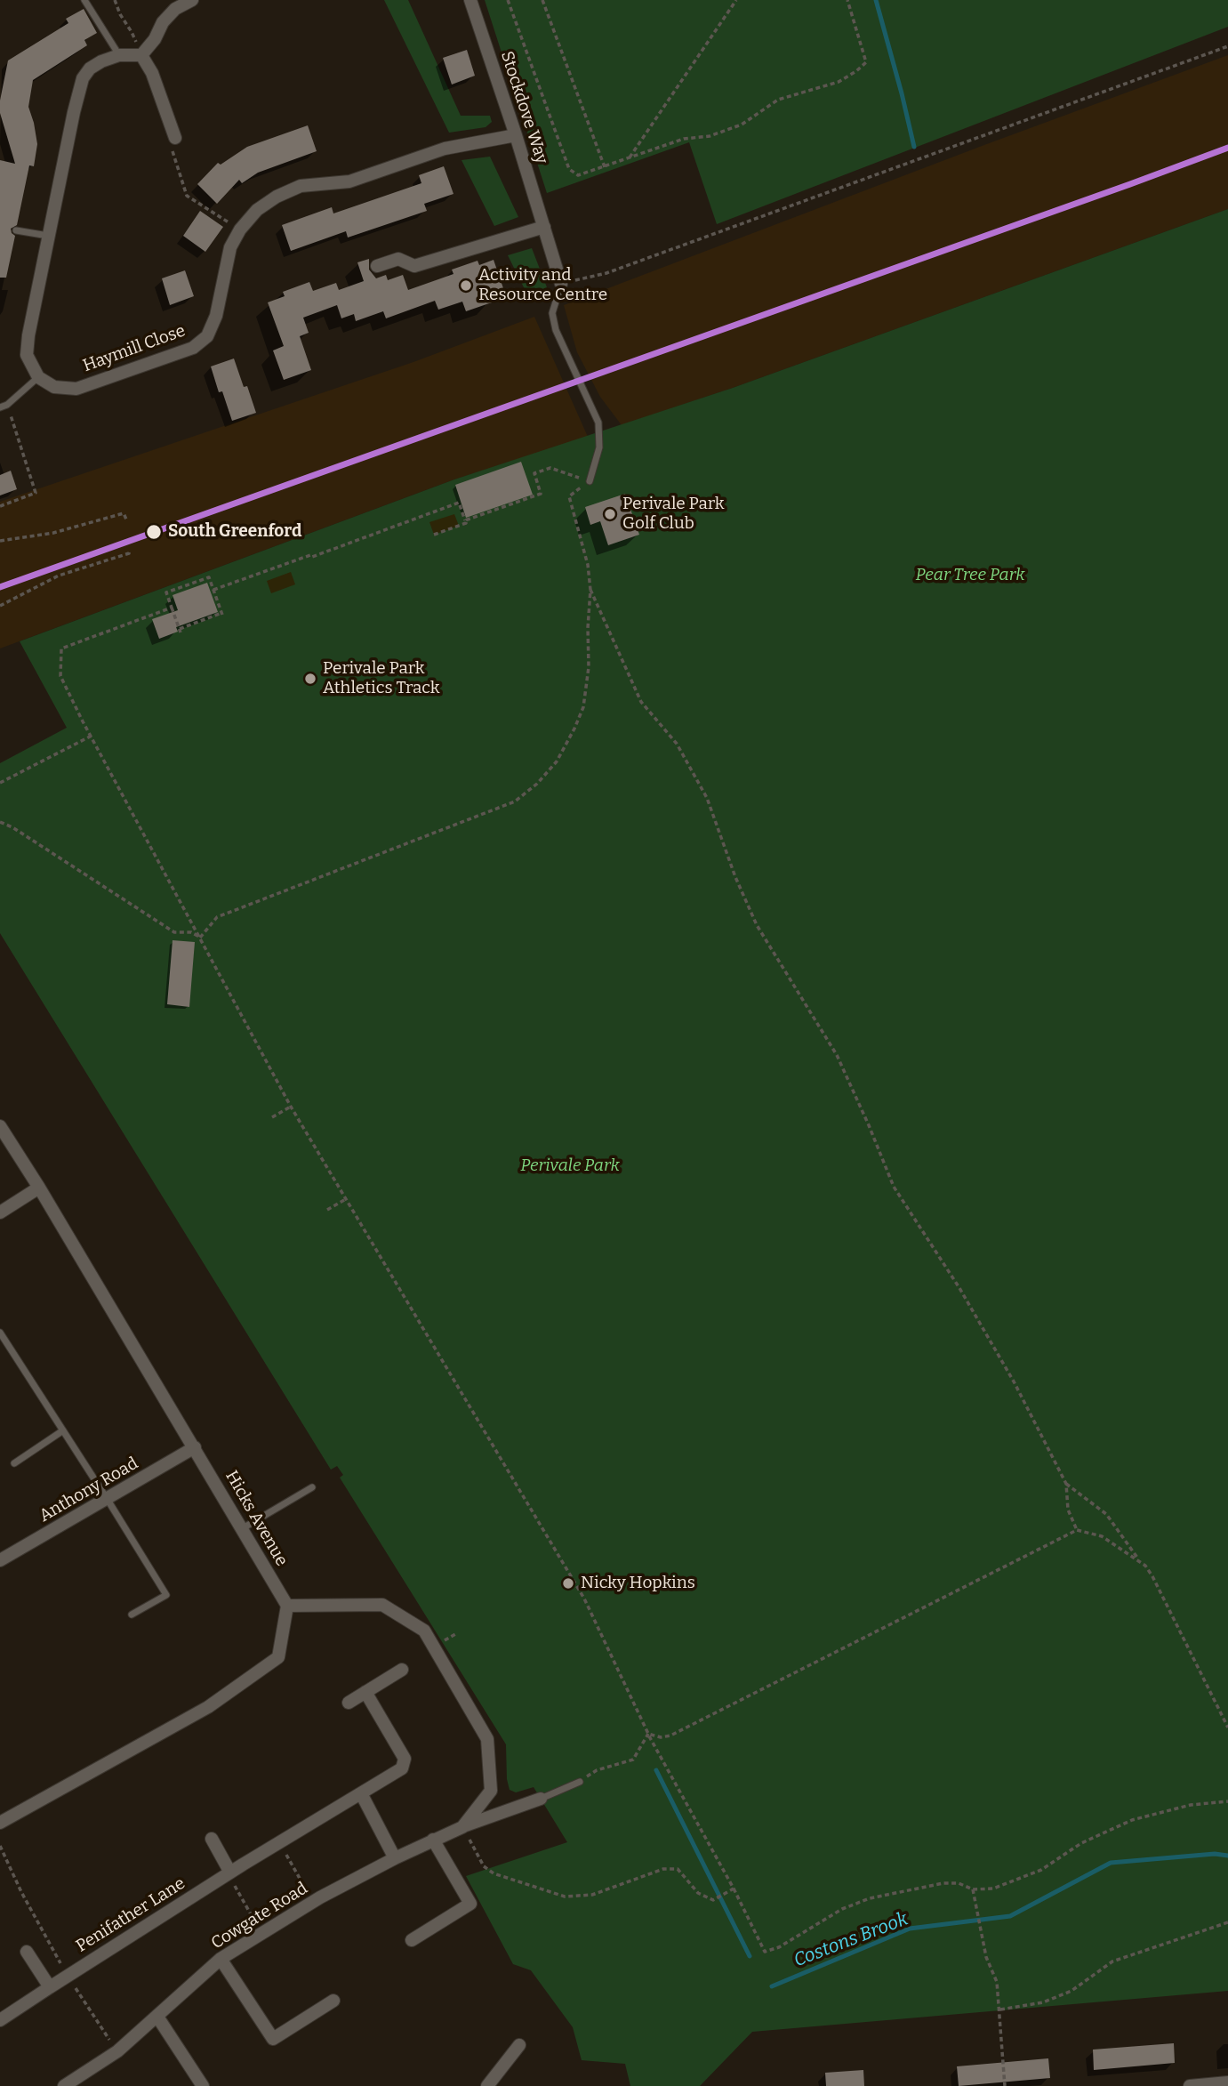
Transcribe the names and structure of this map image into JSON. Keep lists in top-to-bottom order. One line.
{"streets":{"street":["Stockdove Way","Haymill Close","Anthony Road","Hicks Avenue","Penifather Lane","Cowgate Road"]},"crossings":[["Stockdove Way","Haymill Close"],["Anthony Road","Hicks Avenue"],["Hicks Avenue","Cowgate Road"]],"water":["Costons Brook"],"parks":["Pear Tree Park","Perivale Park"],"places":["Activity and Resource Centre","Perivale Park Golf Club","South Greenford","Perivale Park Athletics Track","Nicky Hopkins"]}
